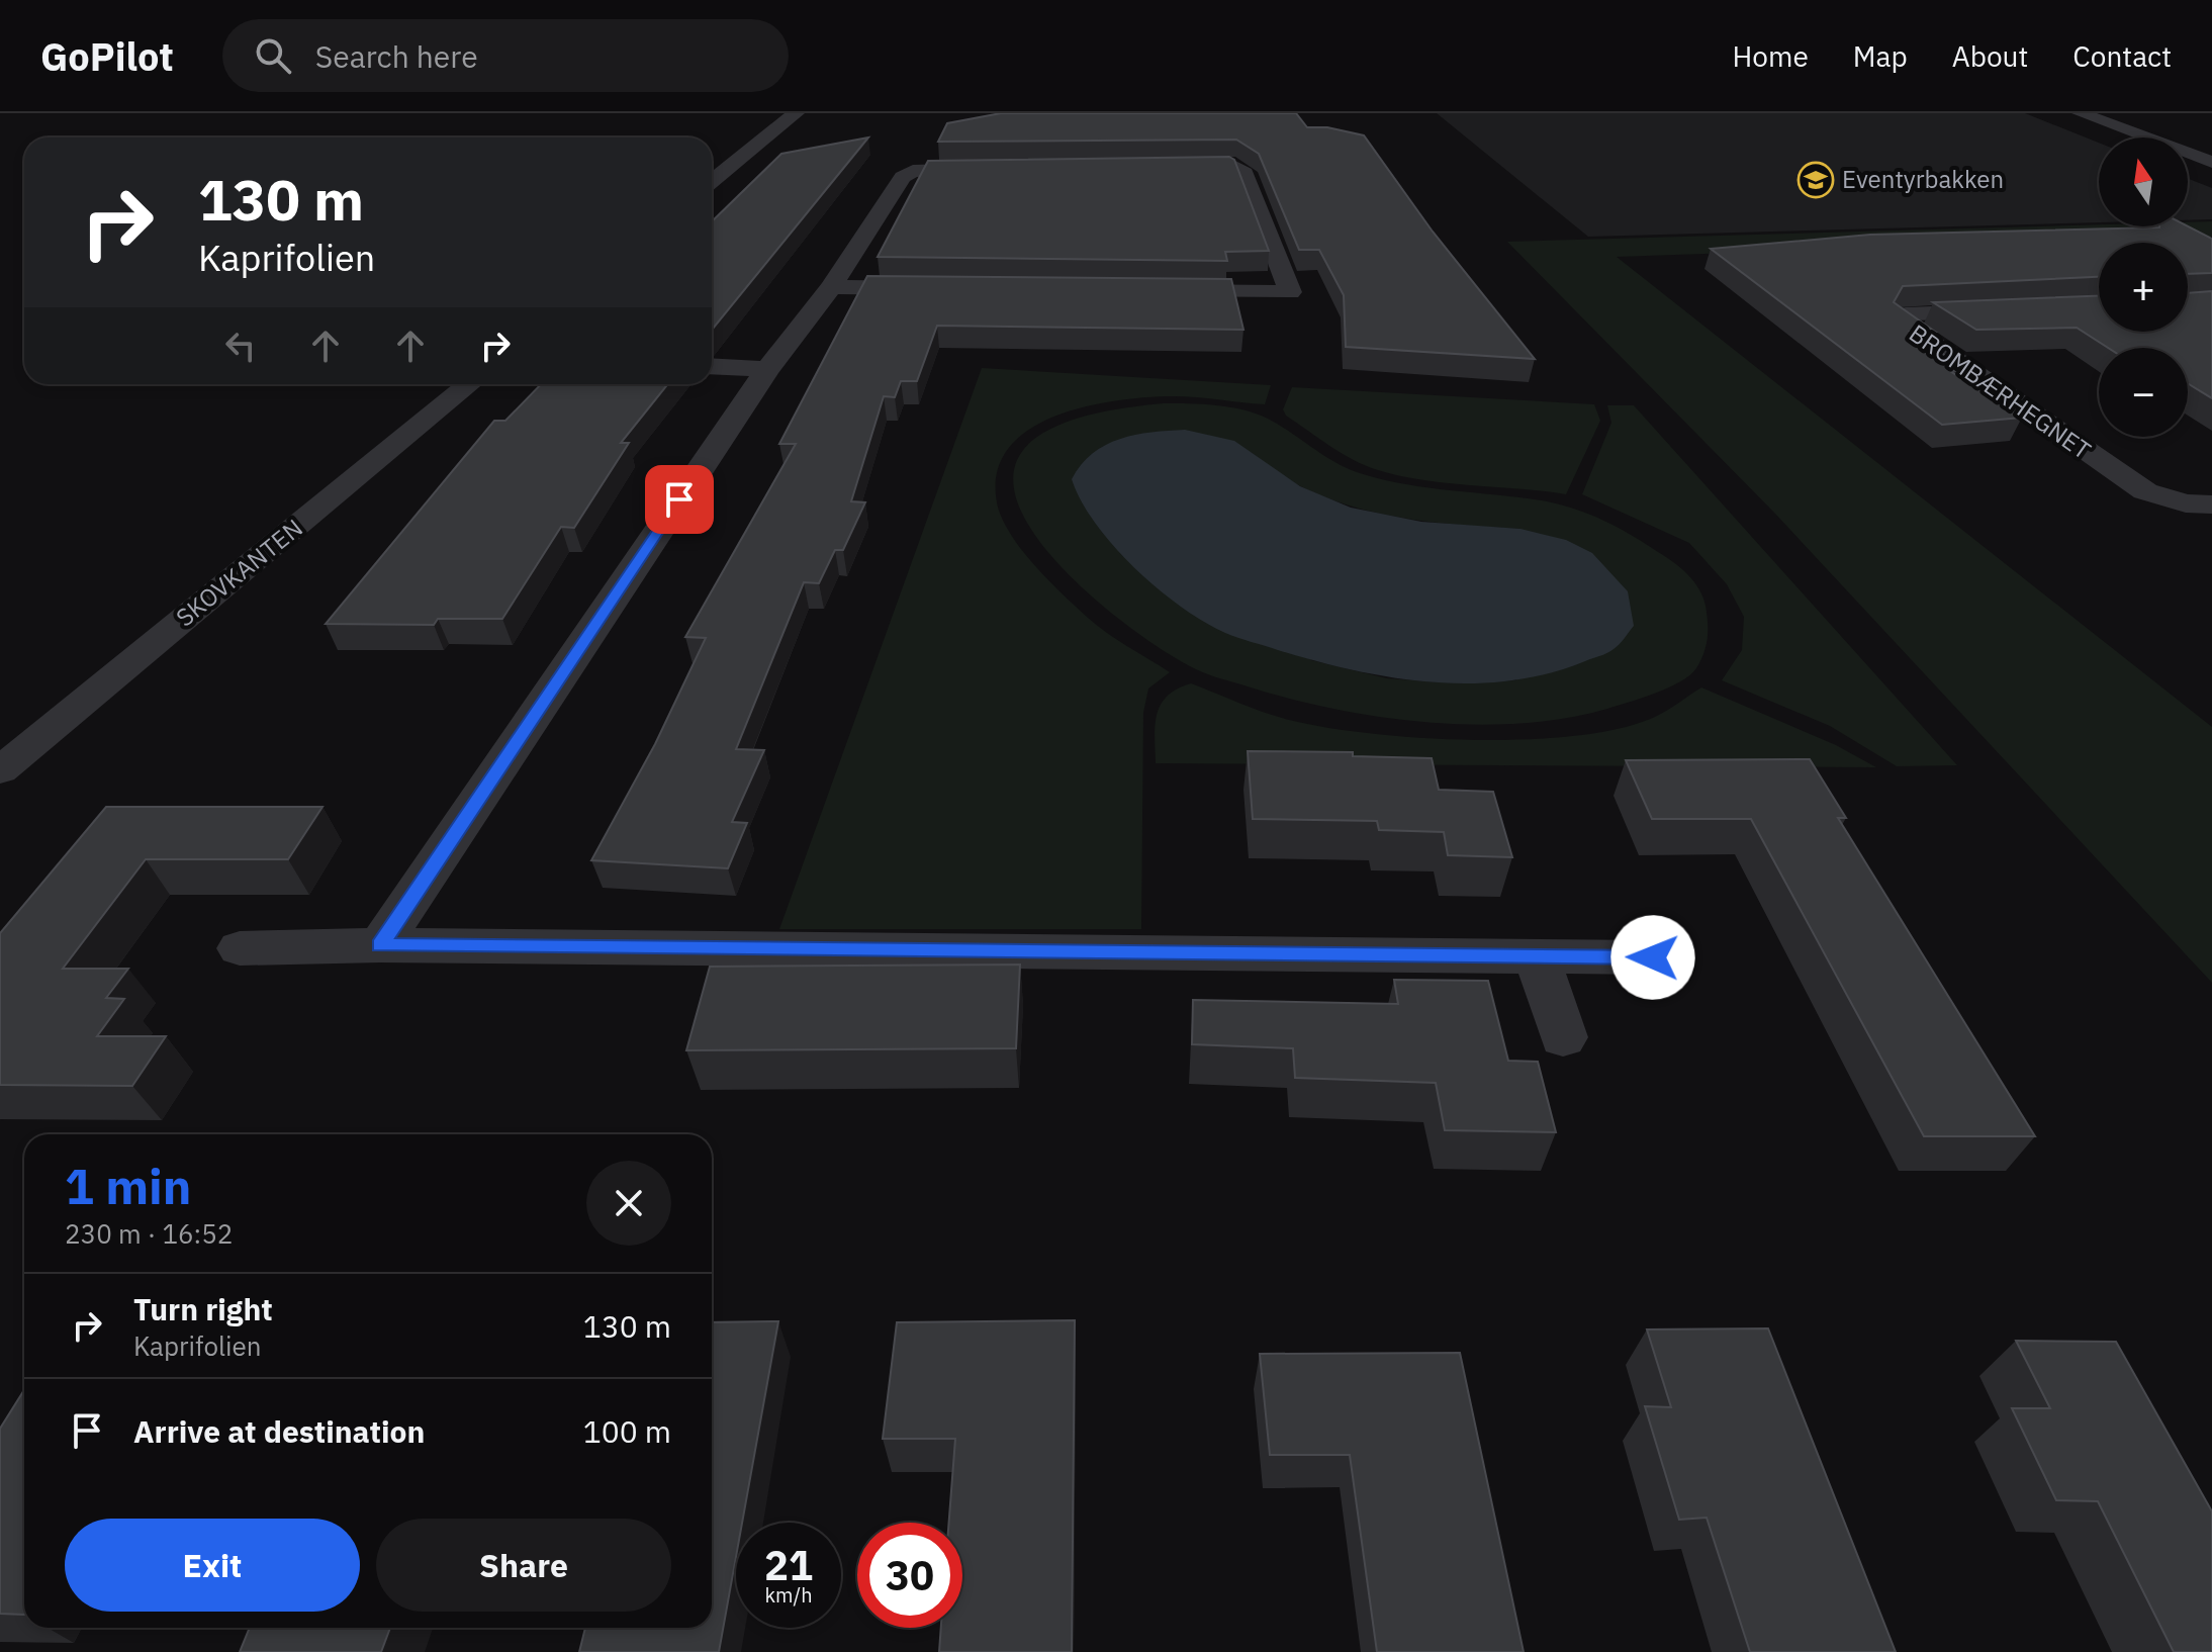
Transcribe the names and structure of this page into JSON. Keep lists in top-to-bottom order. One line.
{"streets":{"street":["BROMBÆRHEGNET","SKOVKANTEN"]},"places":{"school or university":["Eventyrbakken"]},"north":"top","page":{"header":"GoPilot","search":"Search here","nav":["Home","Map","About","Contact"],"map_buttons":["+","−"],"turn":["130 m","Kaprifolien"],"heading":["1 min","230 m · 16:52"],"list":[{"name":"Turn right","note":"Kaprifolien","value":"130 m"},{"name":"Arrive at destination","value":"100 m"}],"buttons":["Exit","Share"],"speed":"21 km/h","limit":"30"}}
